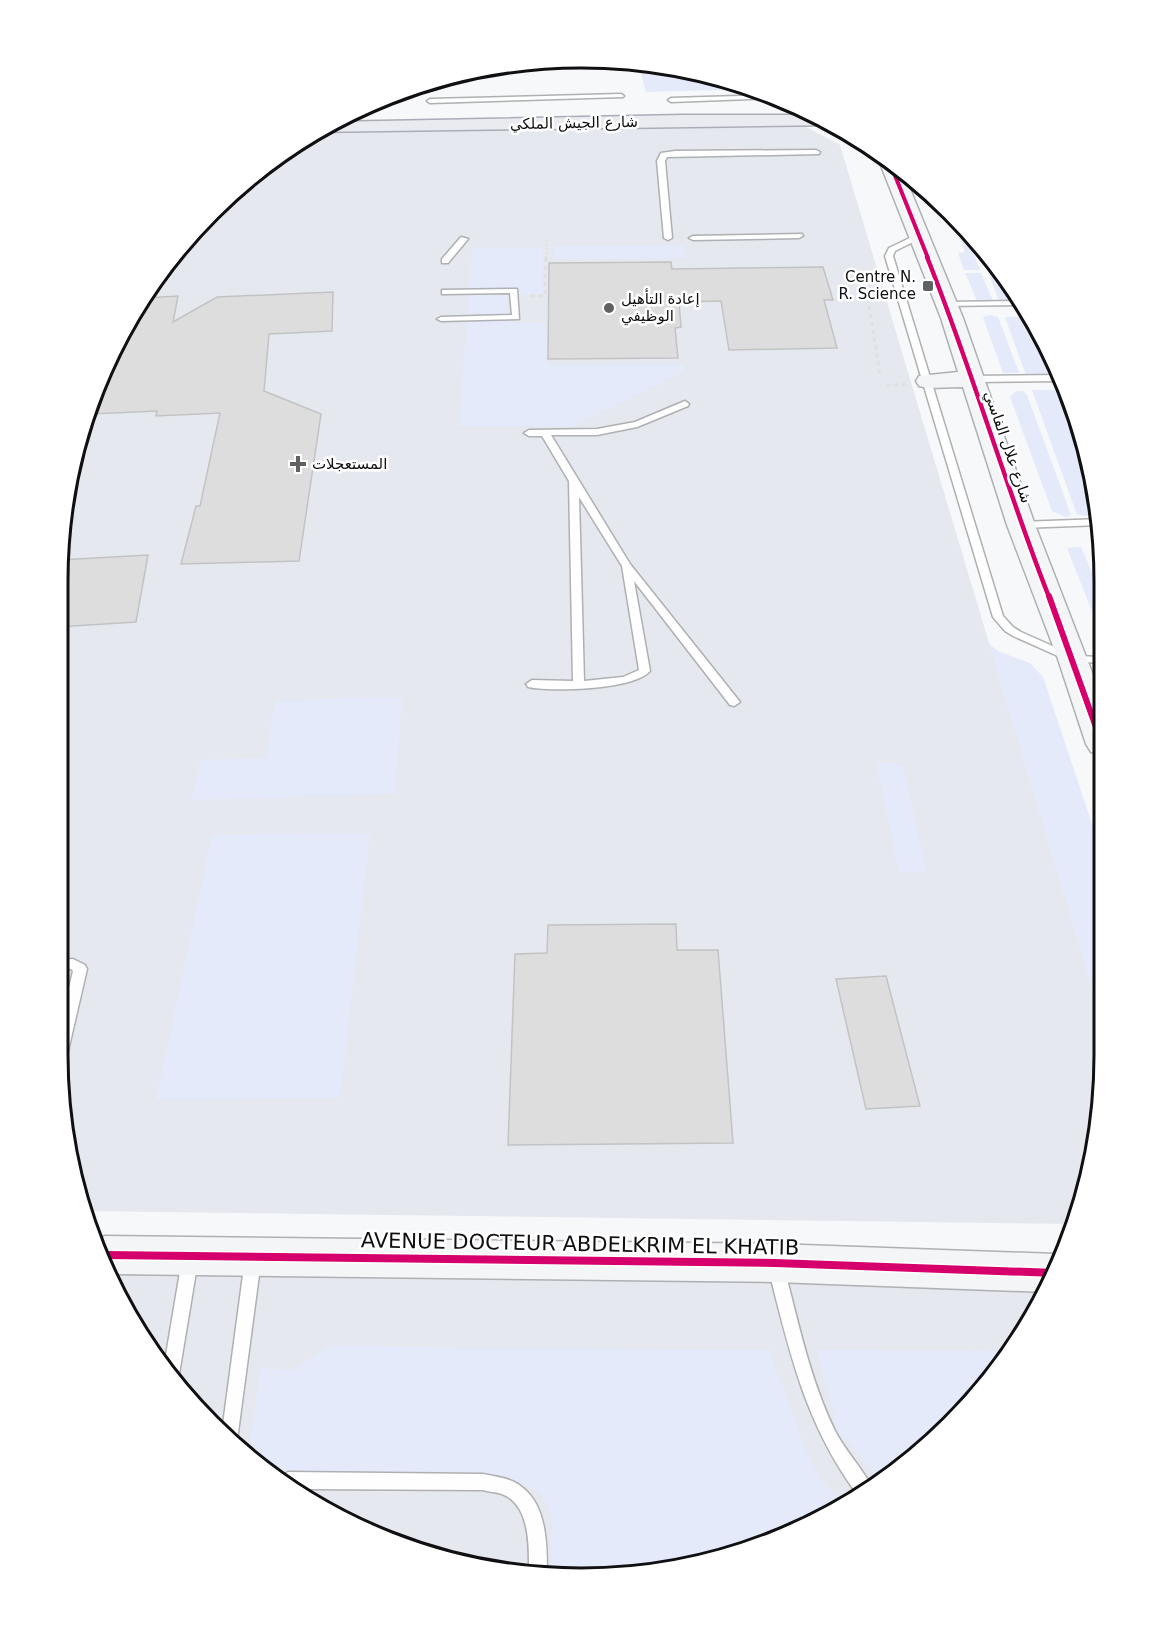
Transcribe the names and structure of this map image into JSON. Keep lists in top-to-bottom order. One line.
{"streets":{"main road":["شارع الجيش الملكي"],"street":["شارع علال الفاسي","AVENUE DOCTEUR ABDELKRIM EL KHATIB"]},"places":{"transit":["Centre N. R. Science"],"other":["إعادة التأهيل الوظيفي"],"health":["المستعجلات"]}}
